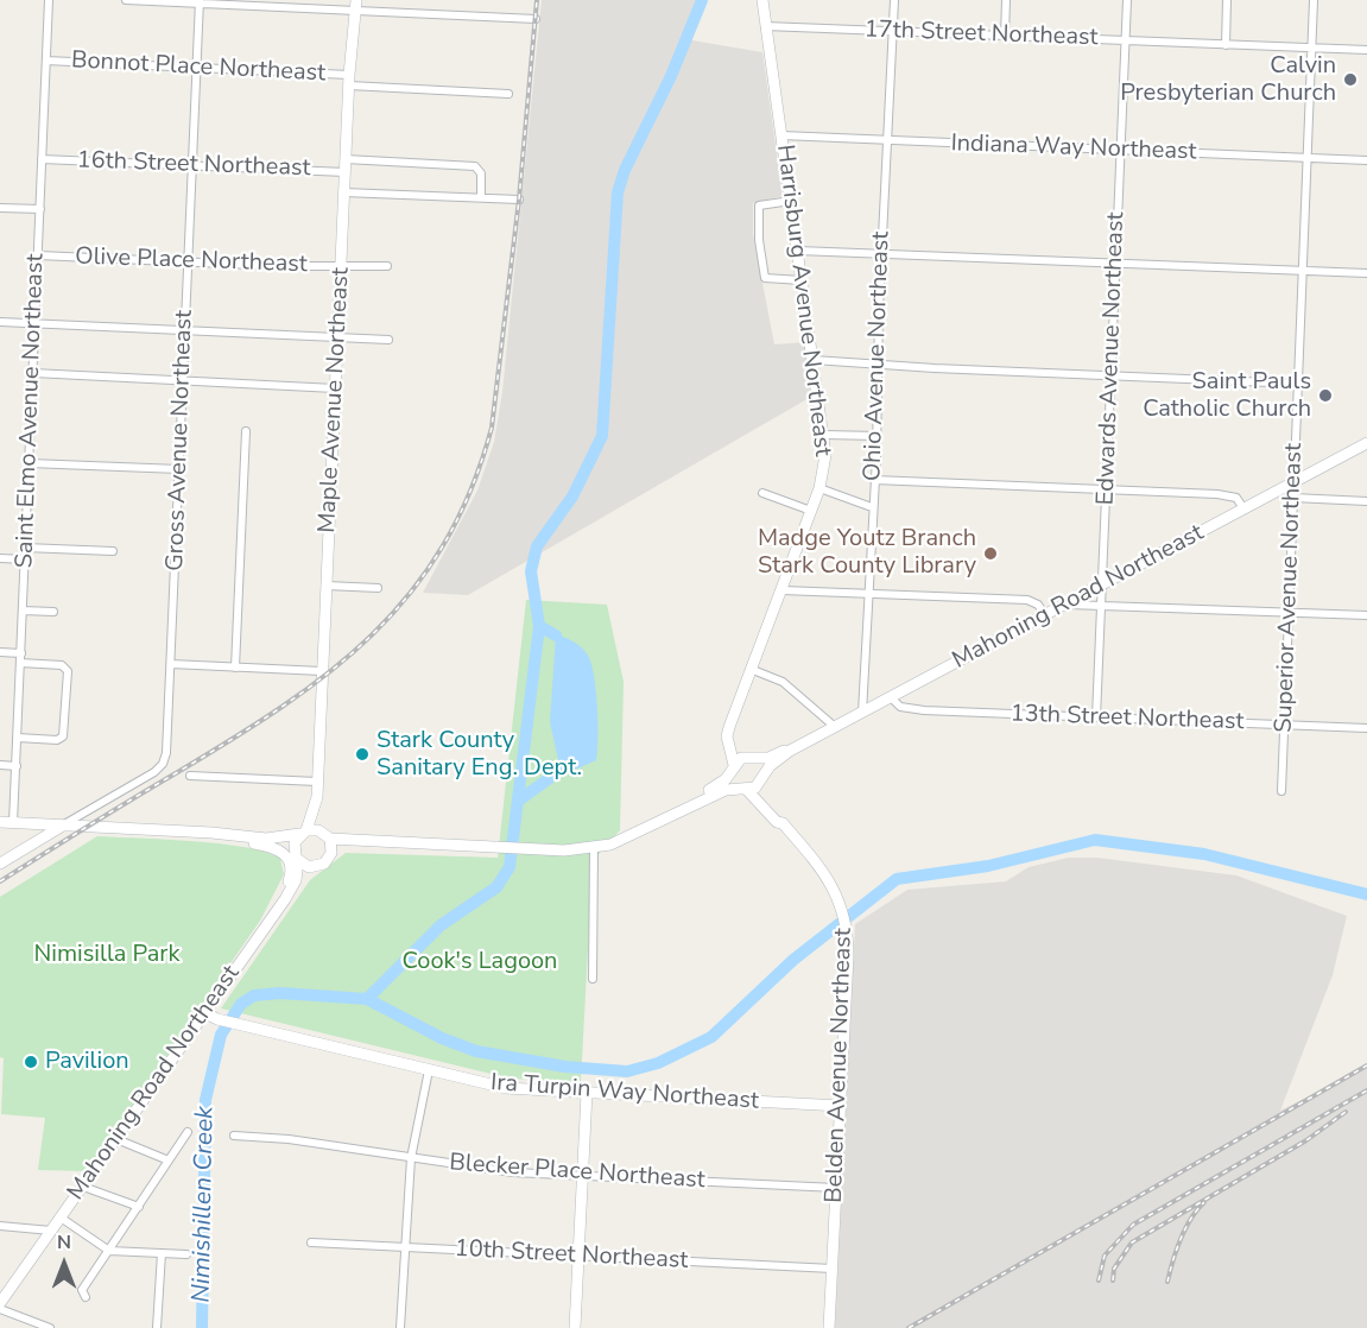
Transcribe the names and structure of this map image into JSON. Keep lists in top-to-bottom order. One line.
{"streets":{"street":["17th Street Northeast","Bonnot Place Northeast","Indiana Way Northeast","16th Street Northeast","Olive Place Northeast","Harrisburg Avenue Northeast","Ohio Avenue Northeast","Edwards Avenue Northeast","Maple Avenue Northeast","Saint Elmo Avenue Northeast","Gross Avenue Northeast","Superior Avenue Northeast","Mahoning Road Northeast","13th Street Northeast","Belden Avenue Northeast","Ira Turpin Way Northeast","Blecker Place Northeast","10th Street Northeast"]},"crossings":[["17th Street Northeast","Harrisburg Avenue Northeast"],["17th Street Northeast","Ohio Avenue Northeast"],["17th Street Northeast","Edwards Avenue Northeast"],["17th Street Northeast","Superior Avenue Northeast"],["Bonnot Place Northeast","Maple Avenue Northeast"],["Bonnot Place Northeast","Saint Elmo Avenue Northeast"],["Bonnot Place Northeast","Gross Avenue Northeast"],["Indiana Way Northeast","Harrisburg Avenue Northeast"],["Indiana Way Northeast","Ohio Avenue Northeast"],["Indiana Way Northeast","Edwards Avenue Northeast"],["Indiana Way Northeast","Superior Avenue Northeast"],["16th Street Northeast","Maple Avenue Northeast"],["16th Street Northeast","Saint Elmo Avenue Northeast"],["16th Street Northeast","Gross Avenue Northeast"],["Olive Place Northeast","Maple Avenue Northeast"],["Olive Place Northeast","Saint Elmo Avenue Northeast"],["Olive Place Northeast","Gross Avenue Northeast"],["Harrisburg Avenue Northeast","Mahoning Road Northeast"],["Harrisburg Avenue Northeast","Belden Avenue Northeast"],["Ohio Avenue Northeast","Mahoning Road Northeast"],["Edwards Avenue Northeast","Mahoning Road Northeast"],["Edwards Avenue Northeast","13th Street Northeast"],["Maple Avenue Northeast","Mahoning Road Northeast"],["Superior Avenue Northeast","Mahoning Road Northeast"],["Superior Avenue Northeast","13th Street Northeast"],["Mahoning Road Northeast","13th Street Northeast"],["Mahoning Road Northeast","Belden Avenue Northeast"],["Mahoning Road Northeast","Ira Turpin Way Northeast"],["Belden Avenue Northeast","Ira Turpin Way Northeast"],["Belden Avenue Northeast","Blecker Place Northeast"],["Belden Avenue Northeast","10th Street Northeast"]],"water":["Nimishillen Creek"],"parks":["Nimisilla Park","Cook's Lagoon"],"places":["Calvin Presbyterian Church","Saint Pauls Catholic Church","Madge Youtz Branch Stark County Library","Stark County Sanitary Eng. Dept.","Pavilion"],"north":"top"}
